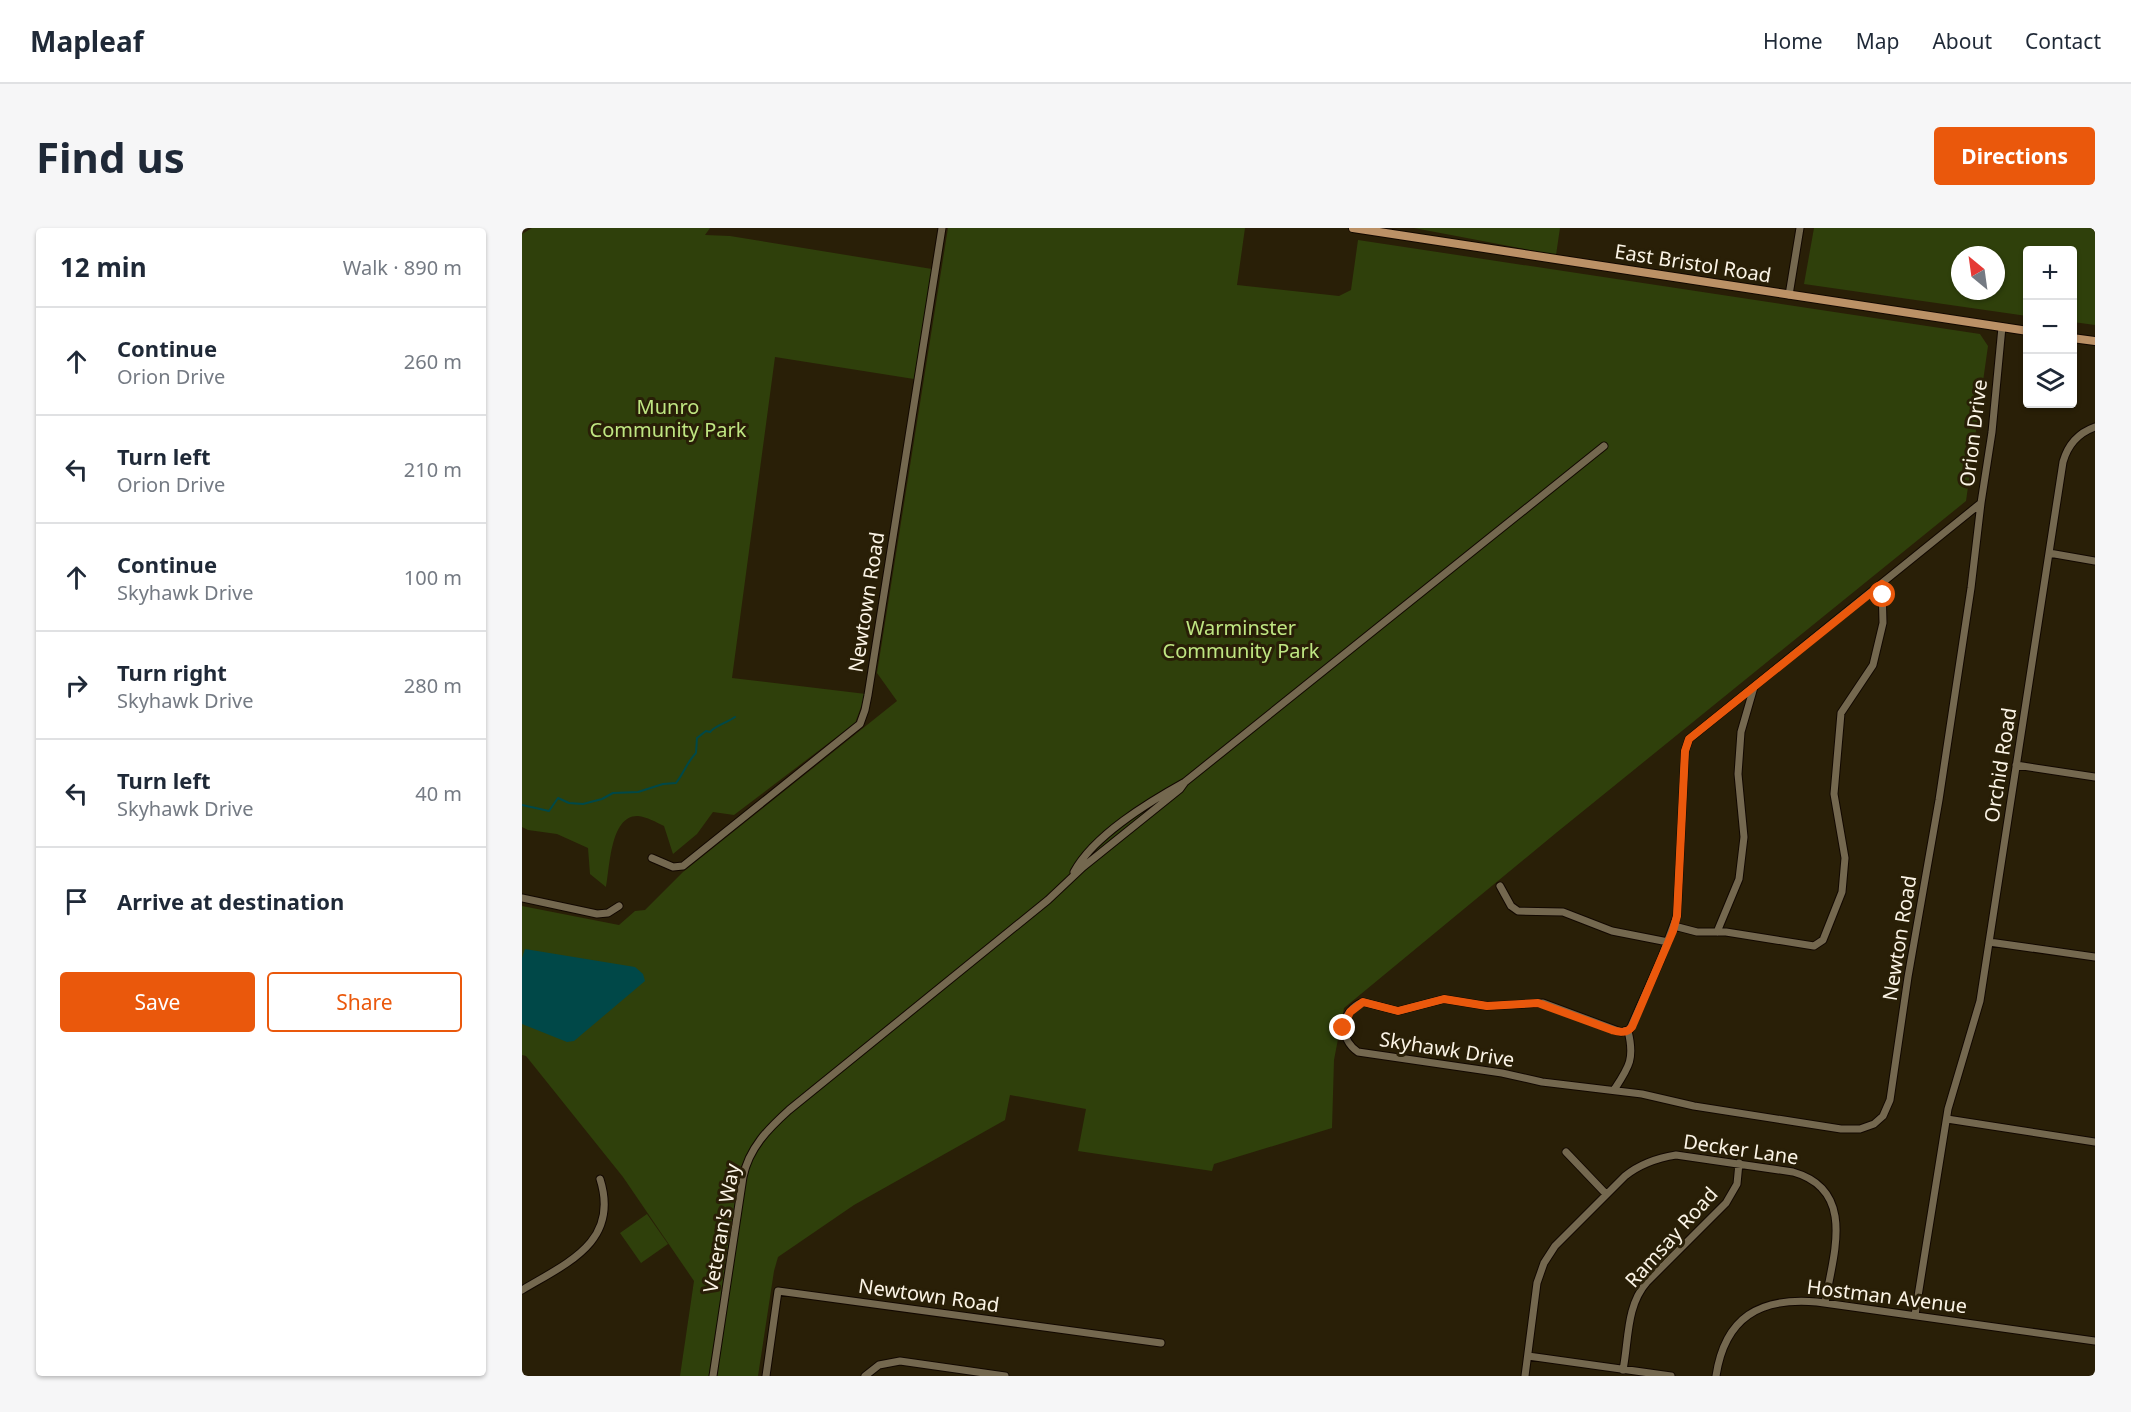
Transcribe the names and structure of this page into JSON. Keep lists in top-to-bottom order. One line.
{"streets":{"main road":["East Bristol Road"],"street":["Orion Drive","Newtown Road","Orchid Road","Newton Road","Skyhawk Drive","Decker Lane","Veteran's Way","Ramsay Road","Hostman Avenue"]},"crossings":[["East Bristol Road","Orion Drive"],["Orion Drive","Newton Road"],["Orchid Road","Hostman Avenue"],["Newton Road","Skyhawk Drive"],["Decker Lane","Ramsay Road"],["Decker Lane","Hostman Avenue"]],"parks":["Munro Community Park","Warminster Community Park"],"north":"top left","page":{"header":"Mapleaf","nav":["Home","Map","About","Contact"],"buttons":["Directions",["Save","Share"]],"title":"Find us","heading":["12 min","Walk · 890 m"],"map_buttons":["+","−"],"list":[["Continue","Orion Drive","260 m"],["Turn left","Orion Drive","210 m"],["Continue","Skyhawk Drive","100 m"],["Turn right","Skyhawk Drive","280 m"],["Turn left","Skyhawk Drive","40 m"],"Arrive at destination"]}}
